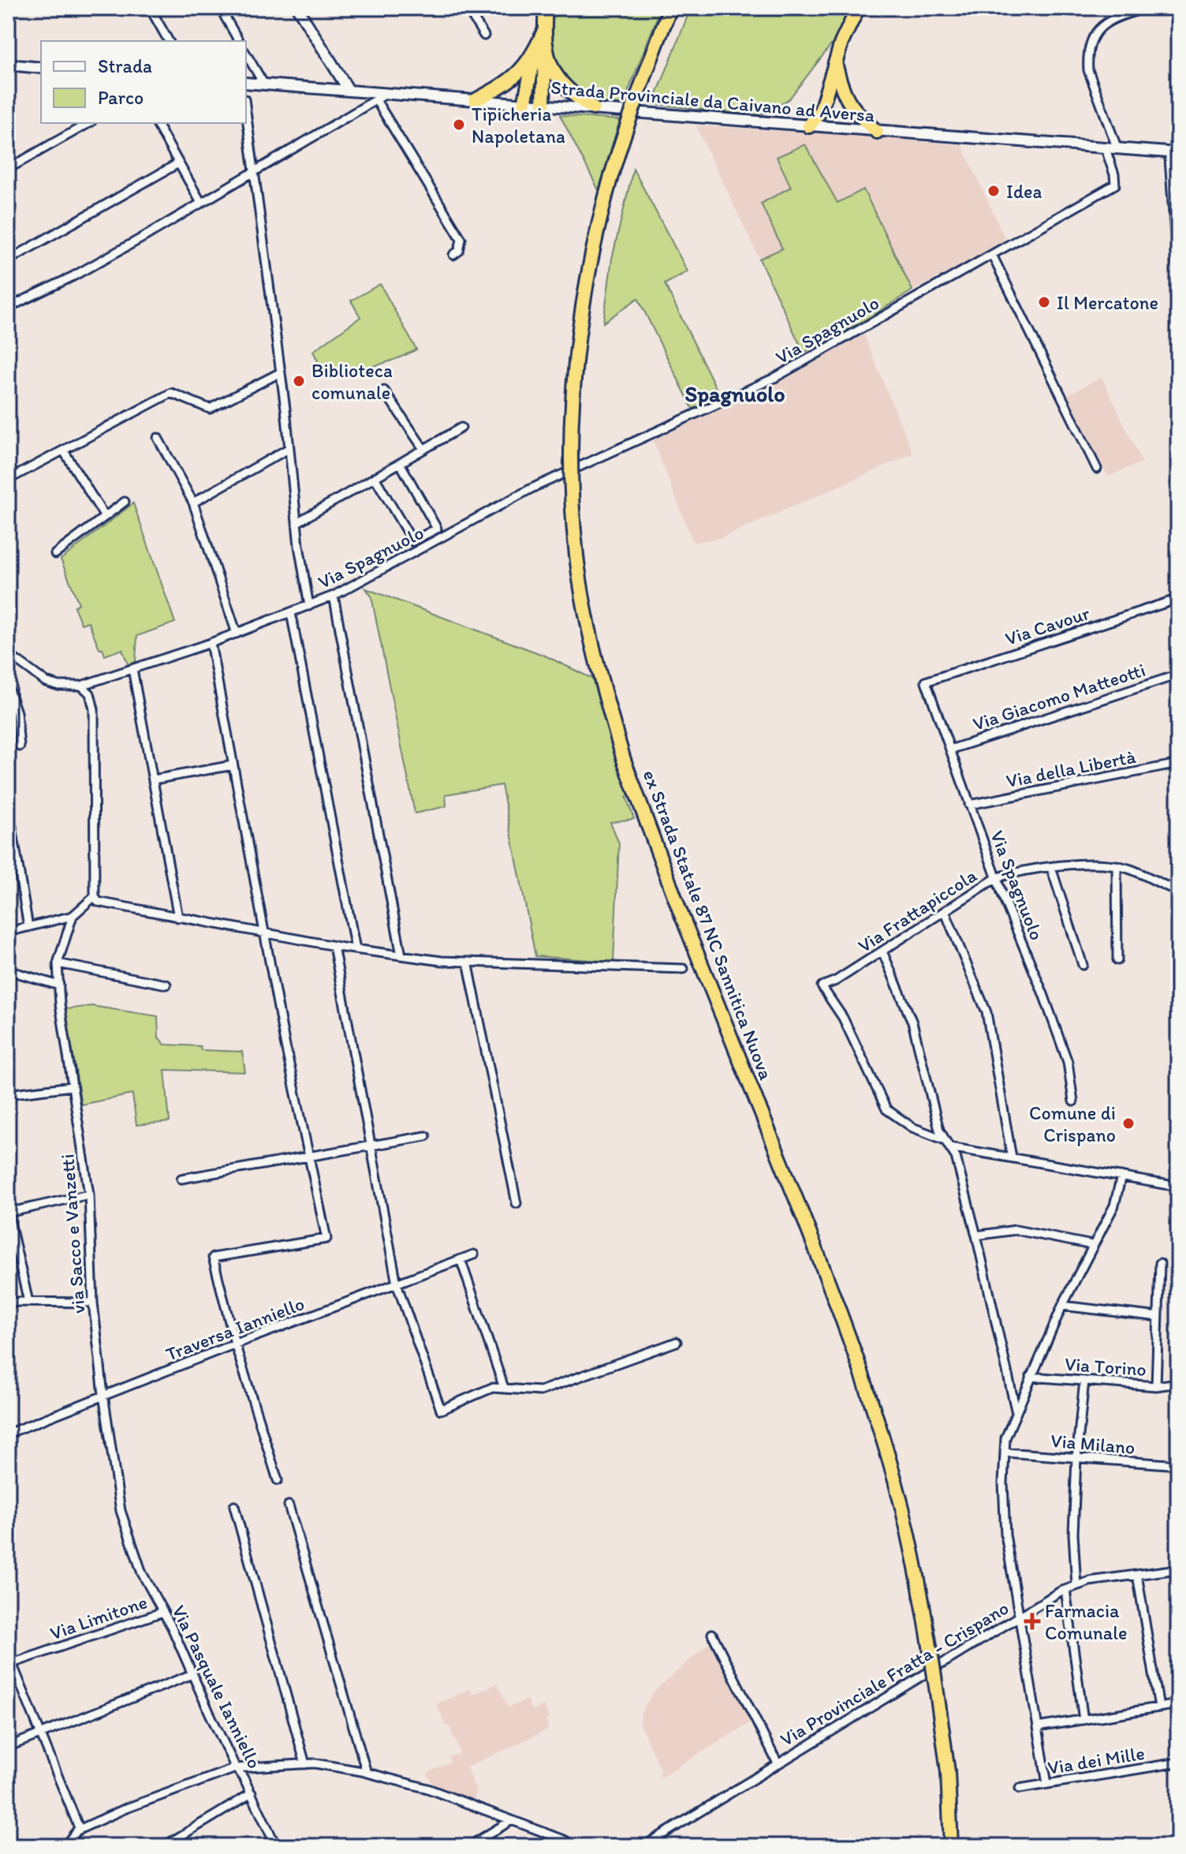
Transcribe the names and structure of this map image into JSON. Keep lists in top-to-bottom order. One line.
{"streets":{"highway":["ex Strada Statale 87 NC Sannitica Nuova"],"main road":["Strada Provinciale da Caivano ad Aversa"],"street":["Via Spagnuolo","Via Cavour","Via Giacomo Matteotti","Via della Libertà","Via Frattapiccola","via Sacco e Vanzetti","Traversa Ianniello","Via Torino","Via Milano","Via Limitone","Via Provinciale Fratta - Crispano","Via Pasquale Ianniello","Via dei Mille"]},"crossings":[["Strada Provinciale da Caivano ad Aversa","Via Spagnuolo"],["Via Spagnuolo","Via Cavour"],["Via Spagnuolo","Via Giacomo Matteotti"],["Via Spagnuolo","Via della Libertà"],["Via Spagnuolo","Via Frattapiccola"],["via Sacco e Vanzetti","Traversa Ianniello"],["via Sacco e Vanzetti","Via Pasquale Ianniello"],["Via Limitone","Via Pasquale Ianniello"]],"districts":["Spagnuolo"],"places":{"other":["Tipicheria Napoletana","Idea","Il Mercatone","Biblioteca comunale","Comune di Crispano"],"health":["Farmacia Comunale"]},"legend":["Strada","Parco"]}
